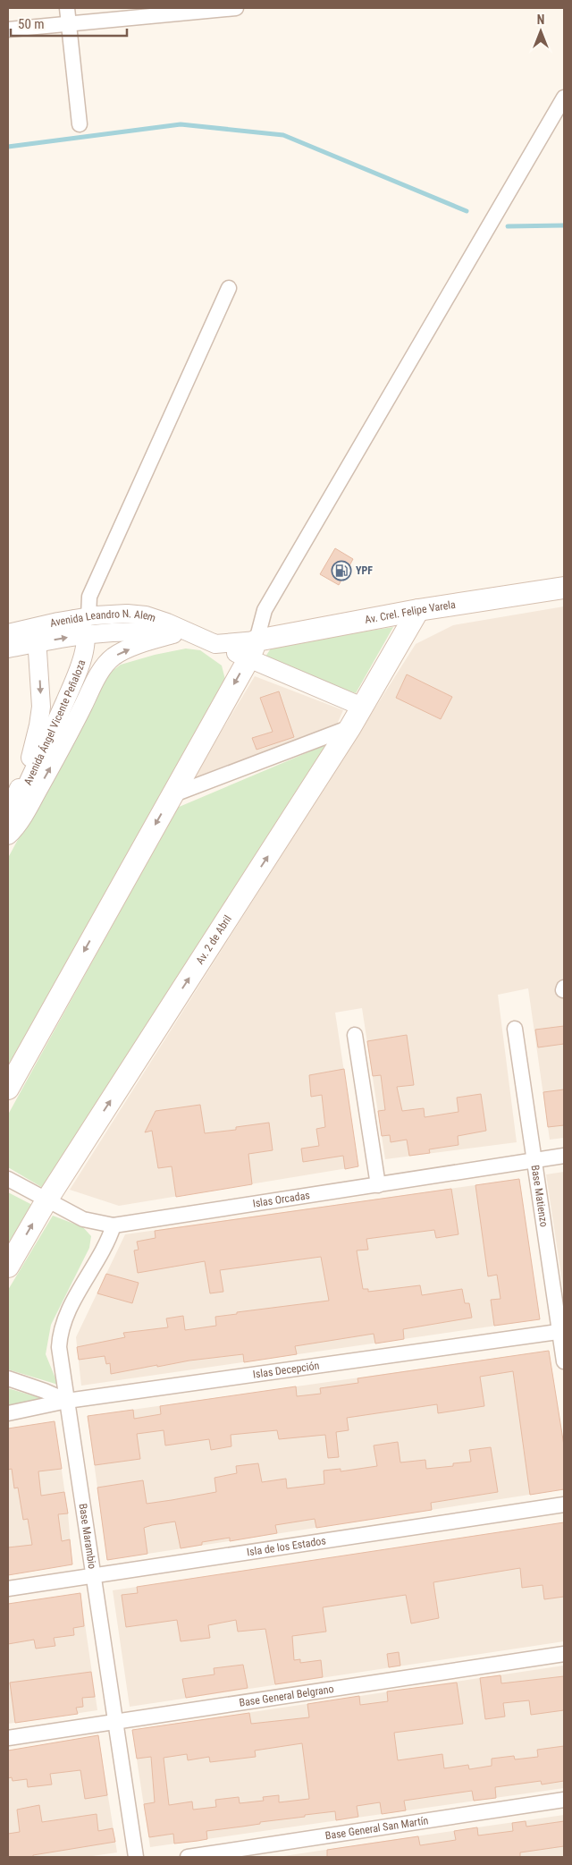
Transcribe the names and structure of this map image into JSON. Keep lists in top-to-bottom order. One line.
{"streets":{"main road":["Av. Crel. Felipe Varela","Av. 2 de Abril"],"street":["Avenida Leandro N. Alem","Avenida Ángel Vicente Peñaloza","Base Matienzo","Islas Orcadas","Islas Decepción","Base Marambio","Isla de los Estados","Base General Belgrano","Base General San Martín"]},"crossings":[["Av. Crel. Felipe Varela","Avenida Leandro N. Alem"],["Av. Crel. Felipe Varela","Av. 2 de Abril"],["Avenida Leandro N. Alem","Avenida Ángel Vicente Peñaloza"],["Av. 2 de Abril","Islas Orcadas"],["Base Matienzo","Islas Orcadas"],["Base Matienzo","Islas Decepción"],["Islas Orcadas","Base Marambio"],["Islas Decepción","Base Marambio"],["Base Marambio","Isla de los Estados"],["Base Marambio","Base General Belgrano"]],"places":{"fuel station":["YPF"]},"scale_bar":"50 m","north":"top"}
